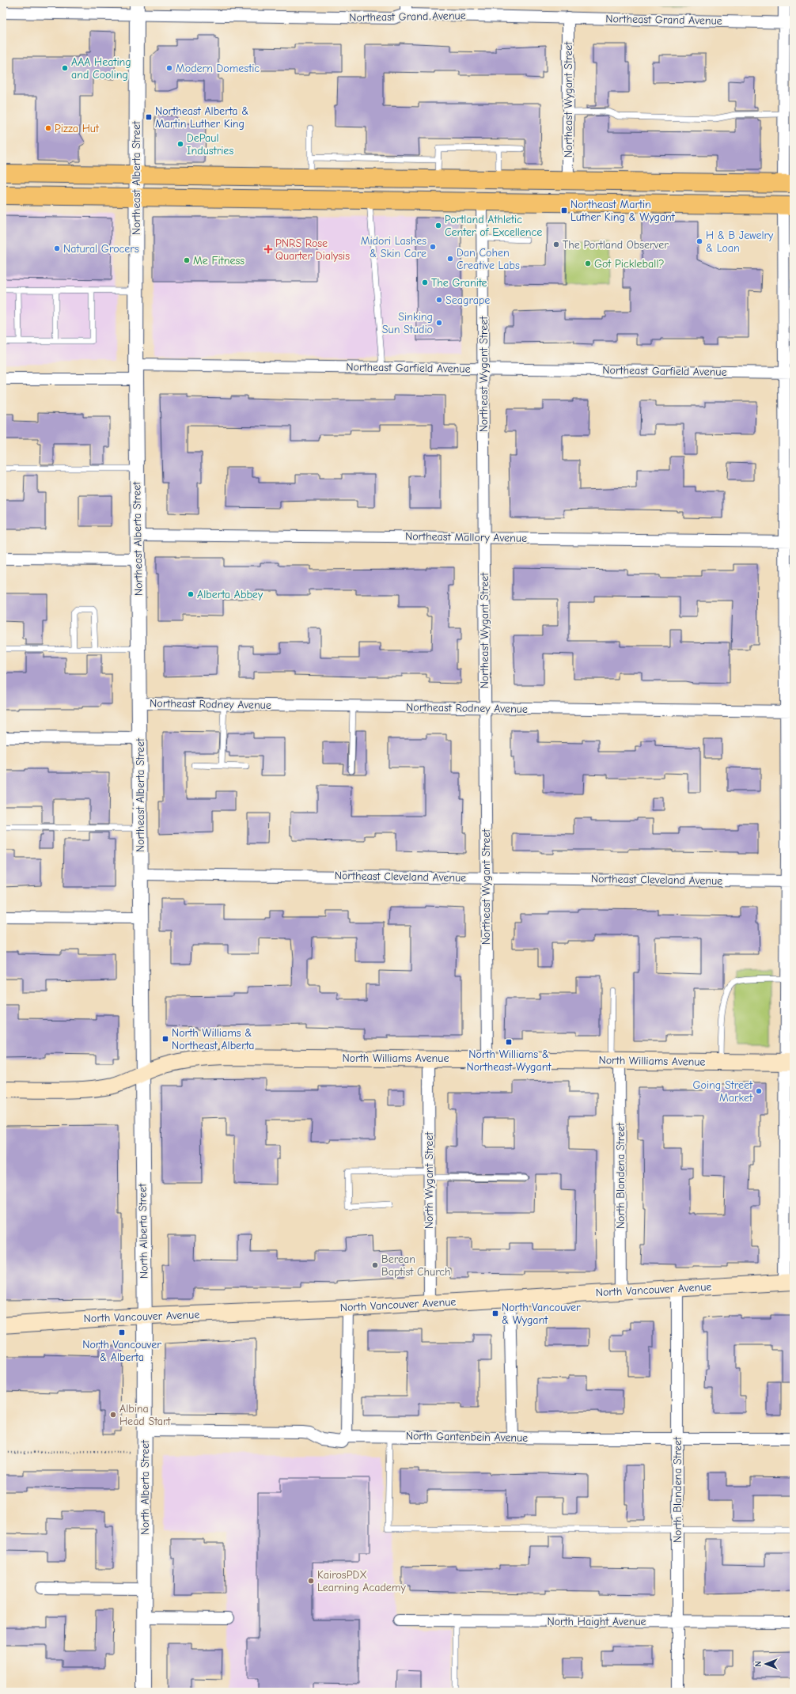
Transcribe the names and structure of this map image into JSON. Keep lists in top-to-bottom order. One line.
{"streets":{"main road":["North Williams Avenue","North Vancouver Avenue"],"street":["Northeast Grand Avenue","Northeast Wygant Street","Northeast Alberta Street","Northeast Garfield Avenue","Northeast Mallory Avenue","Northeast Rodney Avenue","Northeast Cleveland Avenue","North Blandena Street","North Wygant Street","North Alberta Street","North Gantenbein Avenue","North Haight Avenue"]},"crossings":[["Northeast Grand Avenue","Northeast Wygant Street"],["Northeast Grand Avenue","Northeast Alberta Street"],["Northeast Wygant Street","Northeast Garfield Avenue"],["Northeast Wygant Street","Northeast Mallory Avenue"],["Northeast Wygant Street","Northeast Rodney Avenue"],["Northeast Wygant Street","Northeast Cleveland Avenue"],["Northeast Wygant Street","North Williams Avenue"],["Northeast Alberta Street","Northeast Garfield Avenue"],["Northeast Alberta Street","Northeast Mallory Avenue"],["Northeast Alberta Street","Northeast Rodney Avenue"],["Northeast Alberta Street","Northeast Cleveland Avenue"],["Northeast Alberta Street","North Williams Avenue"],["Northeast Alberta Street","North Alberta Street"],["North Williams Avenue","North Blandena Street"],["North Williams Avenue","North Wygant Street"],["North Williams Avenue","North Alberta Street"],["North Blandena Street","North Vancouver Avenue"],["North Blandena Street","North Gantenbein Avenue"],["North Blandena Street","North Haight Avenue"],["North Wygant Street","North Vancouver Avenue"],["North Alberta Street","North Vancouver Avenue"],["North Alberta Street","North Gantenbein Avenue"]],"places":{"other":["AAA Heating and Cooling","Modern Domestic","Pizza Hut","DePaul Industries","Portland Athletic Center of Excellence","H & B Jewelry & Loan","The Portland Observer","Midori Lashes & Skin Care","Natural Grocers","Dan Cohen Creative Labs","Me Fitness","Got Pickleball?","The Granite","Seagrape","Sinking Sun Studio","Alberta Abbey","Going Street Market","Berean Baptist Church","Albina Head Start","KairosPDX Learning Academy"],"transit":["Northeast Alberta & Martin Luther King","Northeast Martin Luther King & Wygant","North Williams & Northeast Alberta","North Williams & Northeast Wygant","North Vancouver & Wygant","North Vancouver & Alberta"],"health":["PNRS Rose Quarter Dialysis"]},"north":"left"}
